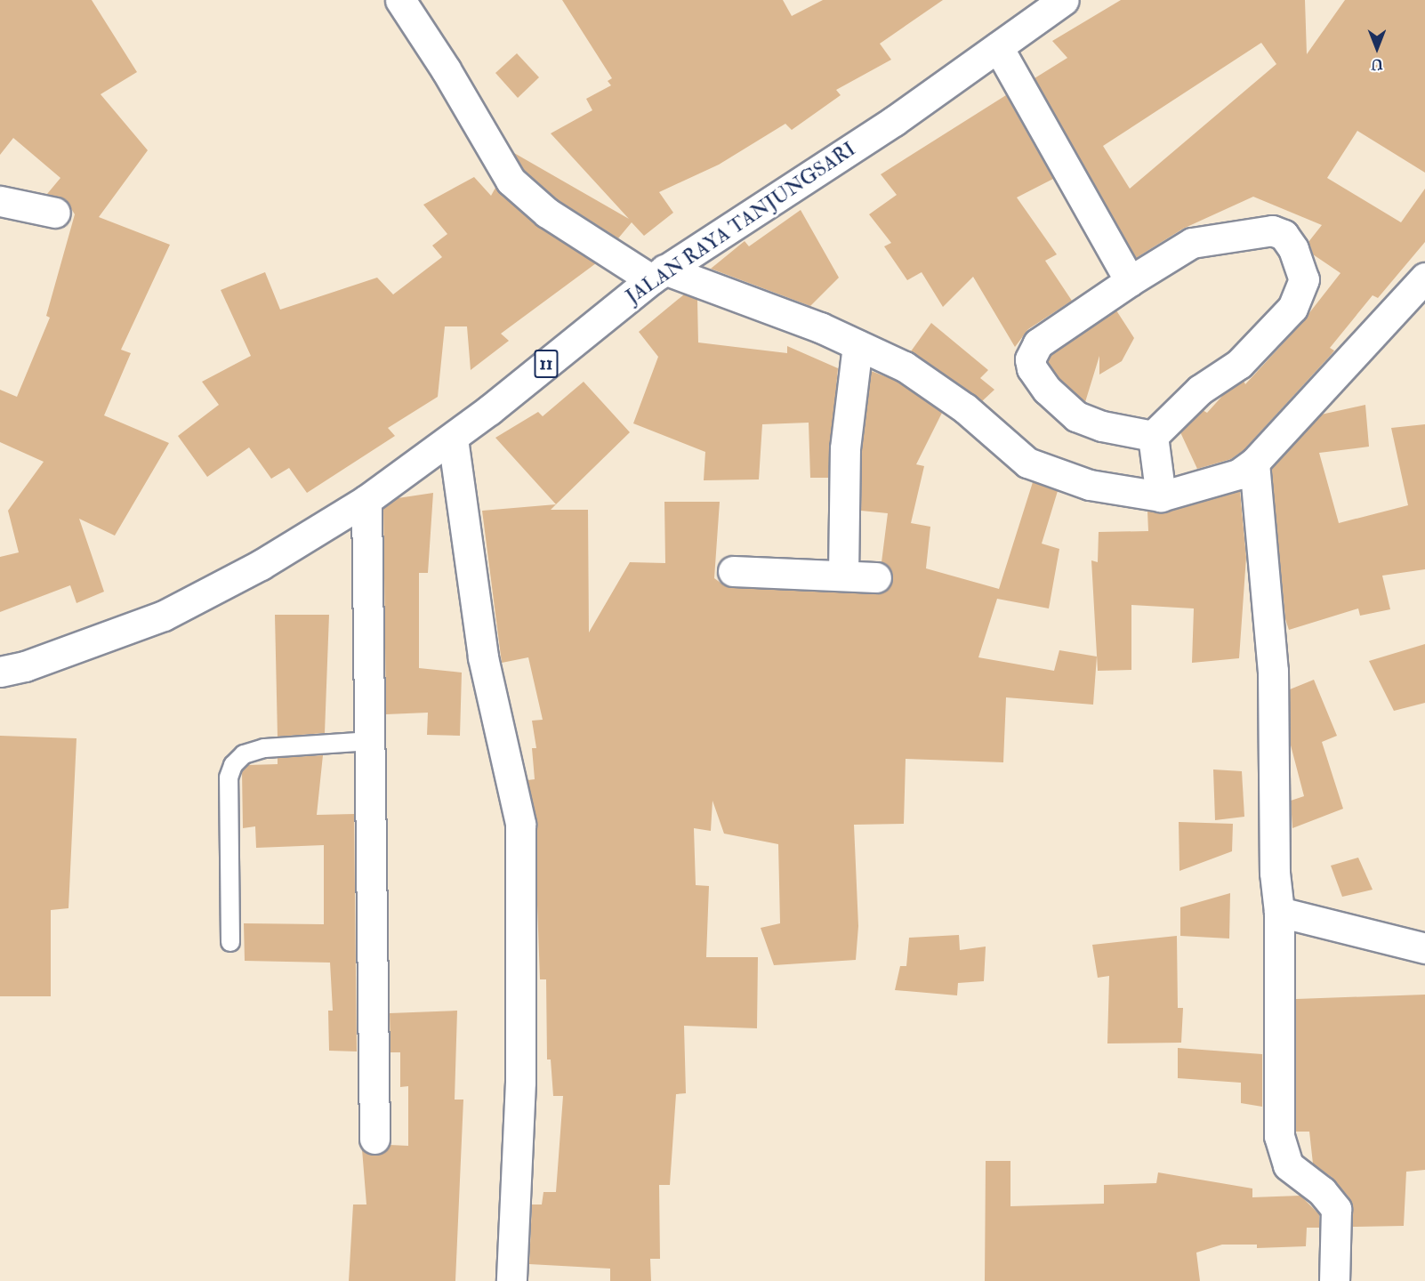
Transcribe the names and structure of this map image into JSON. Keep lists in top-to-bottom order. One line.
{"streets":{"main road":["JALAN RAYA TANJUNGSARI","11"]},"north":"bottom"}
